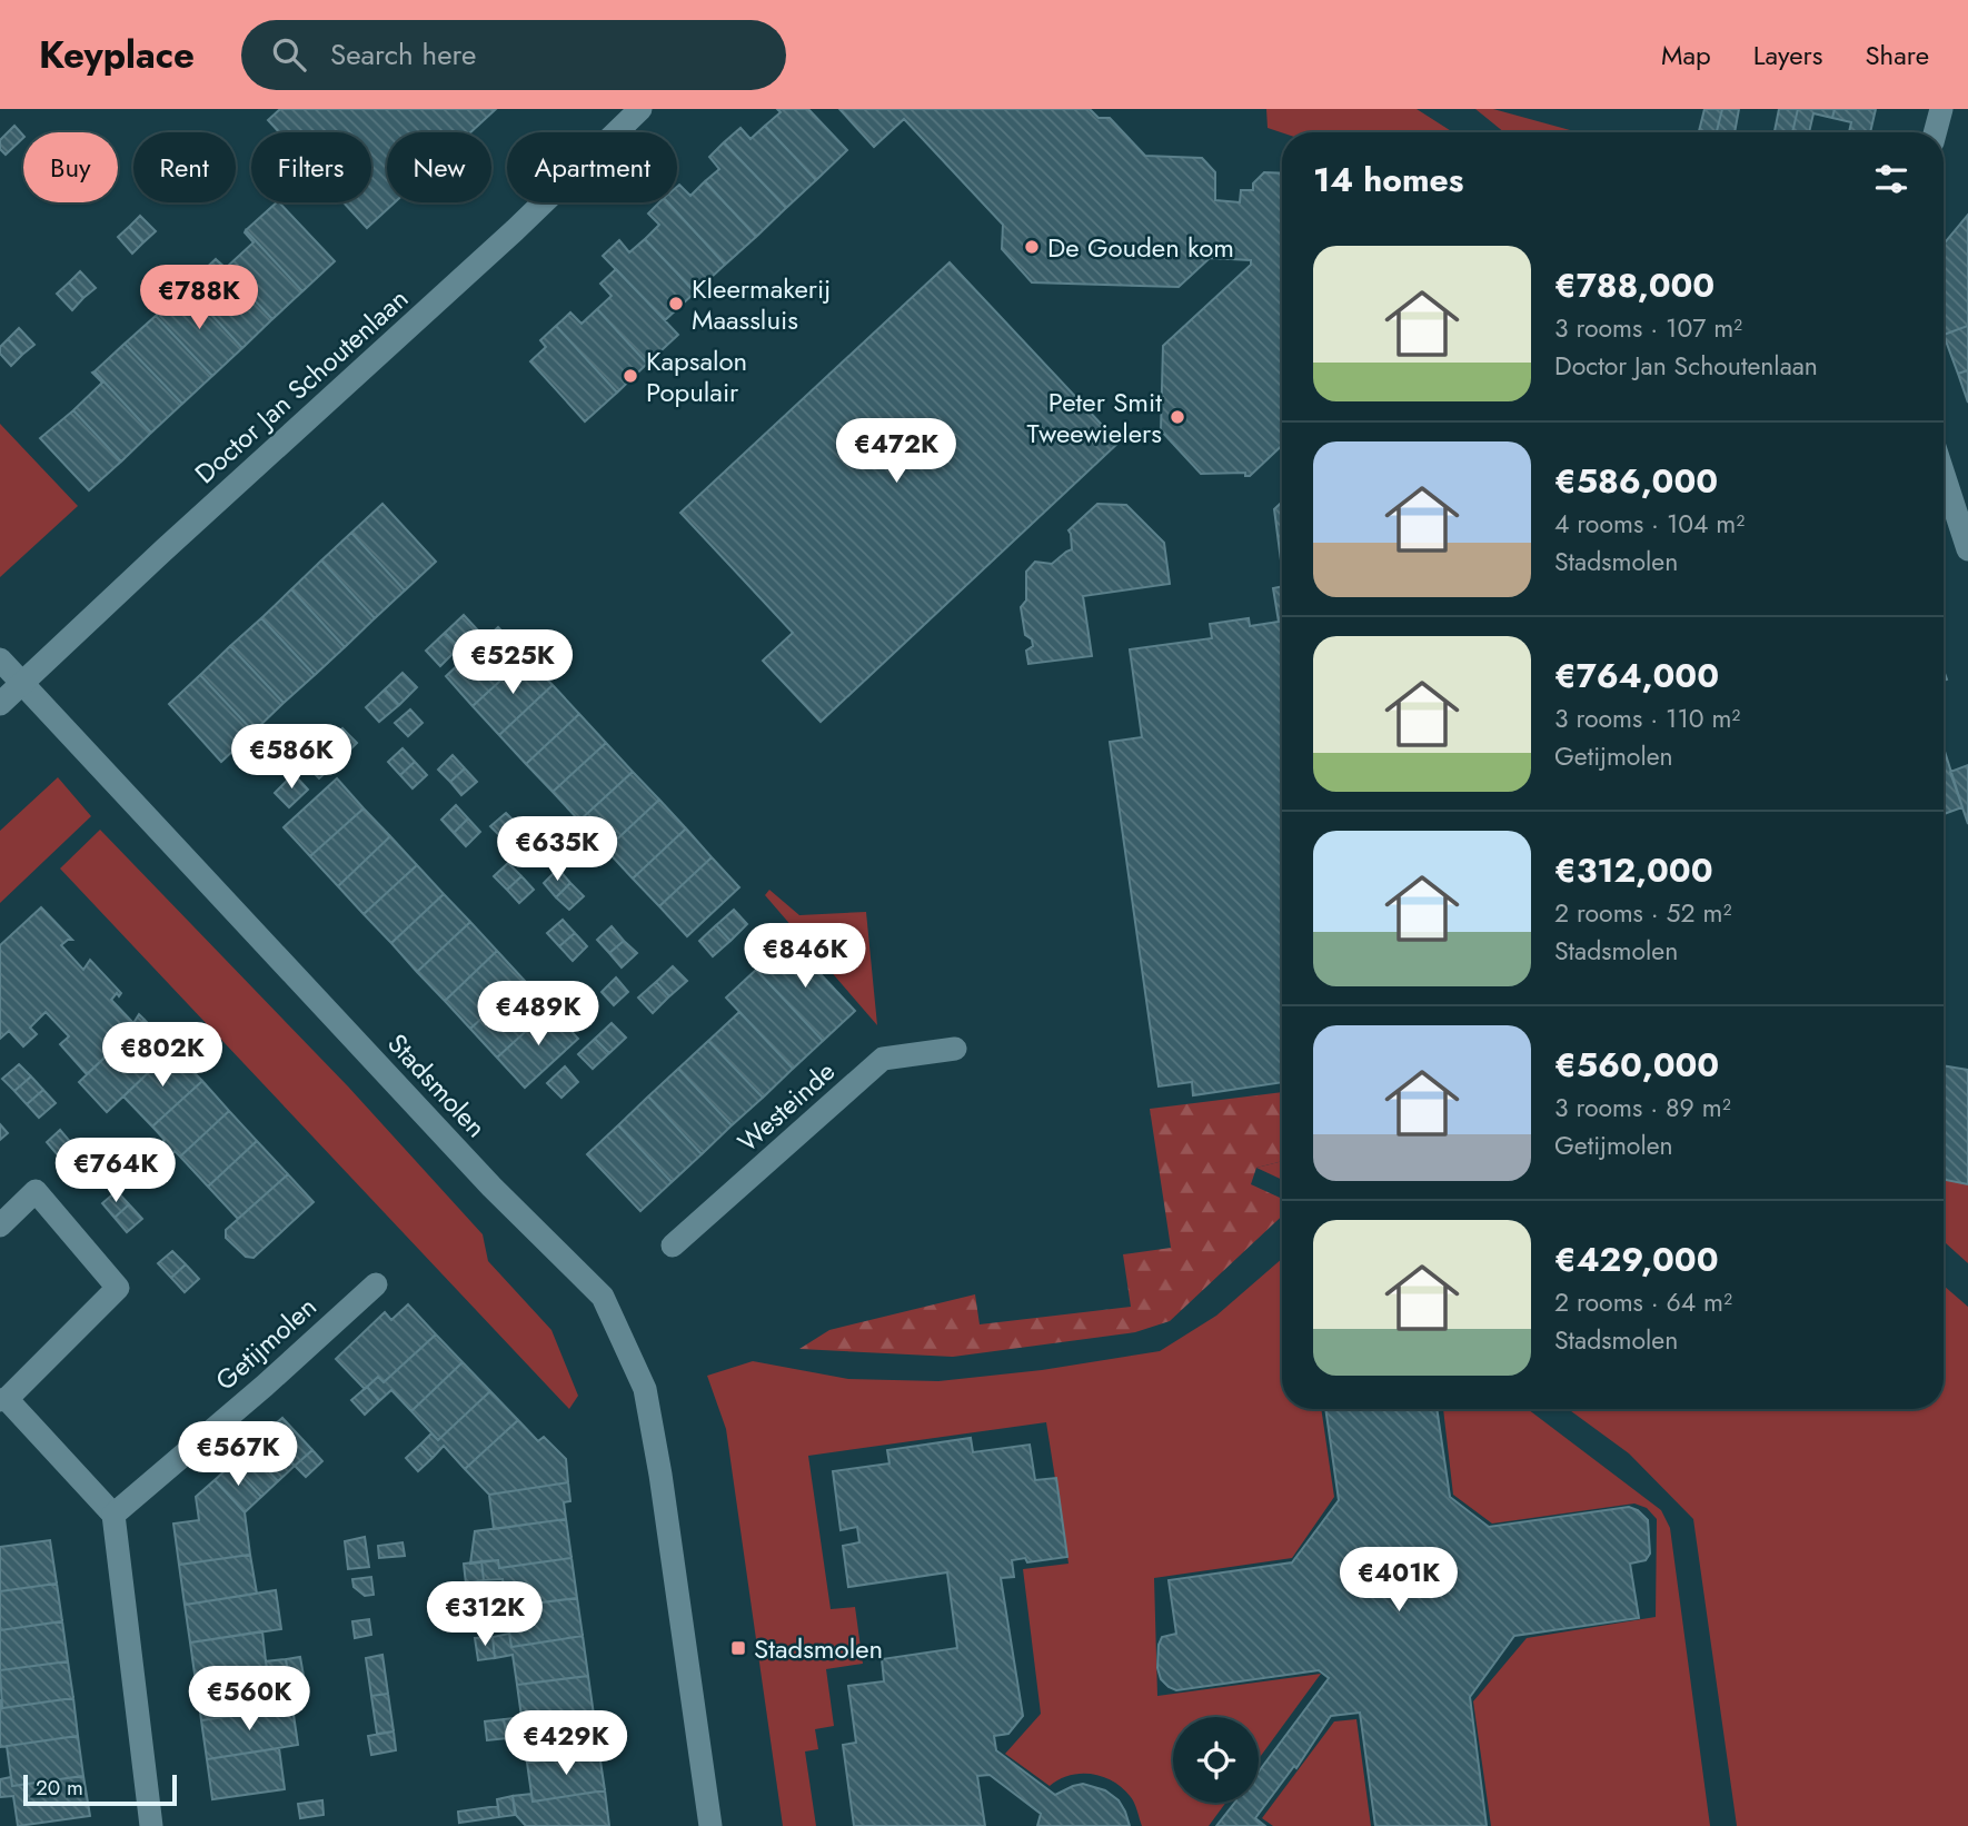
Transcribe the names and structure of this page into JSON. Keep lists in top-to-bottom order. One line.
{"streets":{"street":["Doctor Jan Schoutenlaan","Stadsmolen","Westeinde","Getijmolen"]},"crossings":[["Doctor Jan Schoutenlaan","Stadsmolen"]],"places":{"other":["De Gouden kom","Kleermakerij Maassluis","Kapsalon Populair","Peter Smit Tweewielers"],"transit":["Stadsmolen"]},"scale_bar":"20 m","page":{"header":"Keyplace","search":"Search here","nav":["Map","Layers","Share"],"chip":["Buy","Rent","Filters","New","Apartment"],"heading":"14 homes","list":[{"name":"€788,000","note":"3 rooms · 107 m² · Doctor Jan Schoutenlaan"},{"name":"€586,000","note":"4 rooms · 104 m² · Stadsmolen"},{"name":"€764,000","note":"3 rooms · 110 m² · Getijmolen"},{"name":"€312,000","note":"2 rooms · 52 m² · Stadsmolen"},{"name":"€560,000","note":"3 rooms · 89 m² · Getijmolen"},{"name":"€429,000","note":"2 rooms · 64 m² · Stadsmolen"}],"price":["€788K","€472K","€525K","€586K","€635K","€846K","€489K","€802K","€764K","€567K","€401K","€312K","€560K","€429K"],"scale":"20 m"}}
